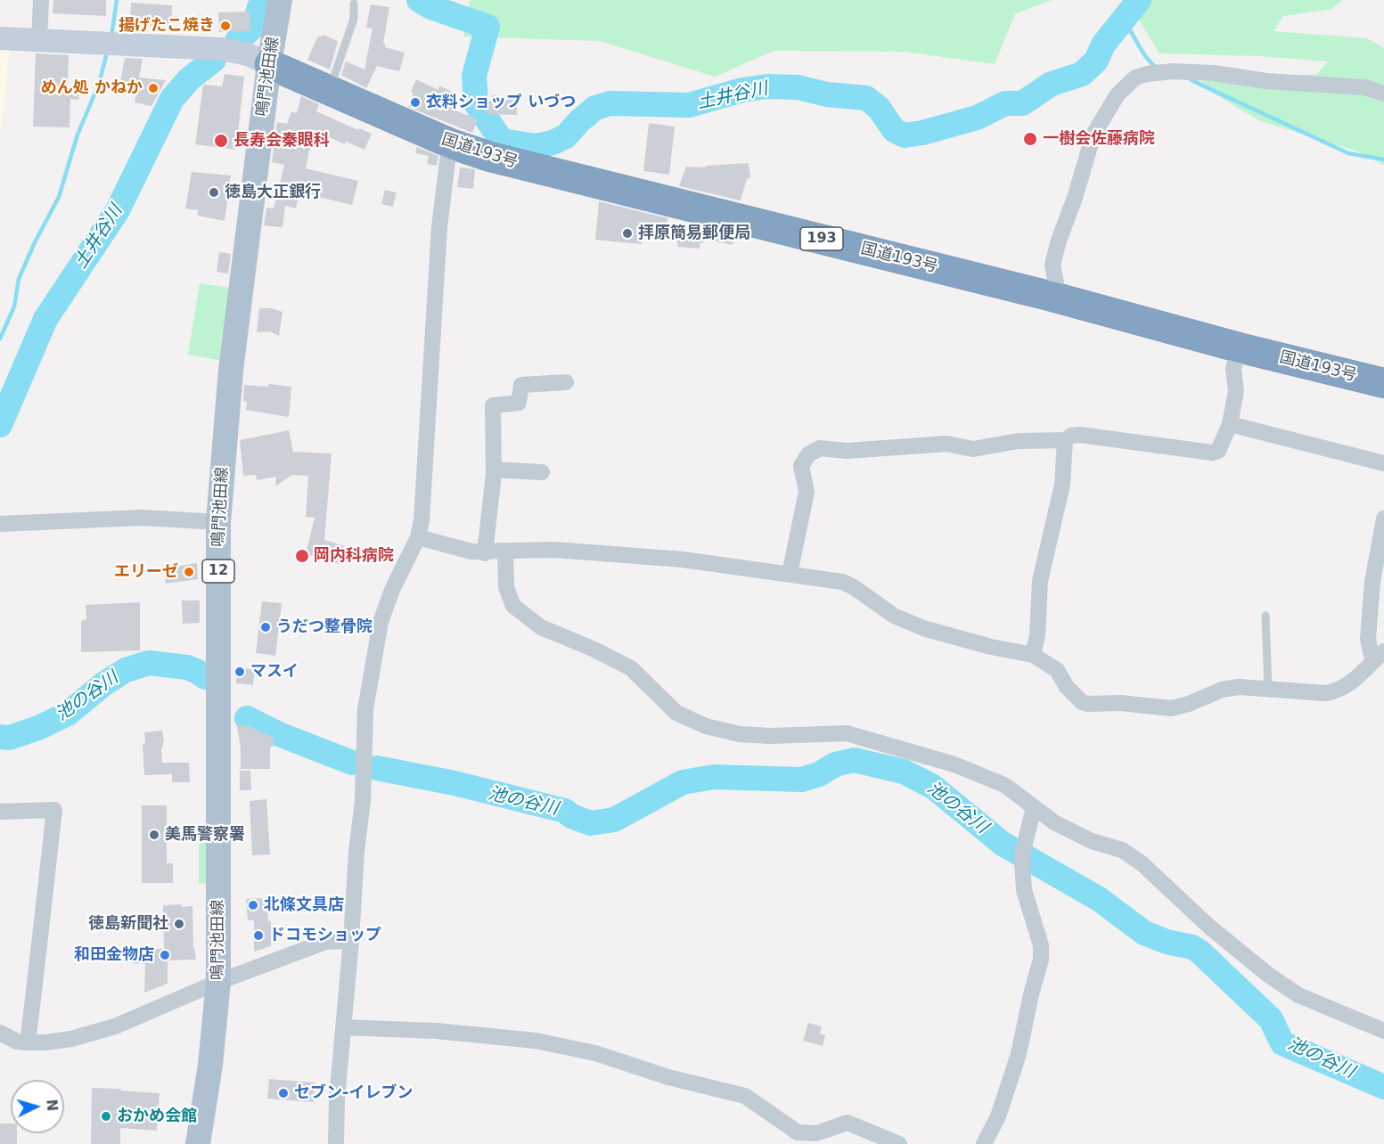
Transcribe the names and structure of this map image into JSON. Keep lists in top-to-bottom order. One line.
{"streets":{"highway":["国道193号","193"],"main road":["鳴門池田線","12"]},"crossings":[["鳴門池田線","国道193号"]],"water":["土井谷川","池の谷川"],"places":["揚げたこ焼き","めん処 かねか","衣料ショップ いづつ","一樹会佐藤病院","長寿会秦眼科","徳島大正銀行","拝原簡易郵便局","岡内科病院","エリーゼ","うだつ整骨院","マスイ","美馬警察署","北條文具店","徳島新聞社","ドコモショップ","和田金物店","セブン-イレブン","おかめ会館"],"north":"right"}
